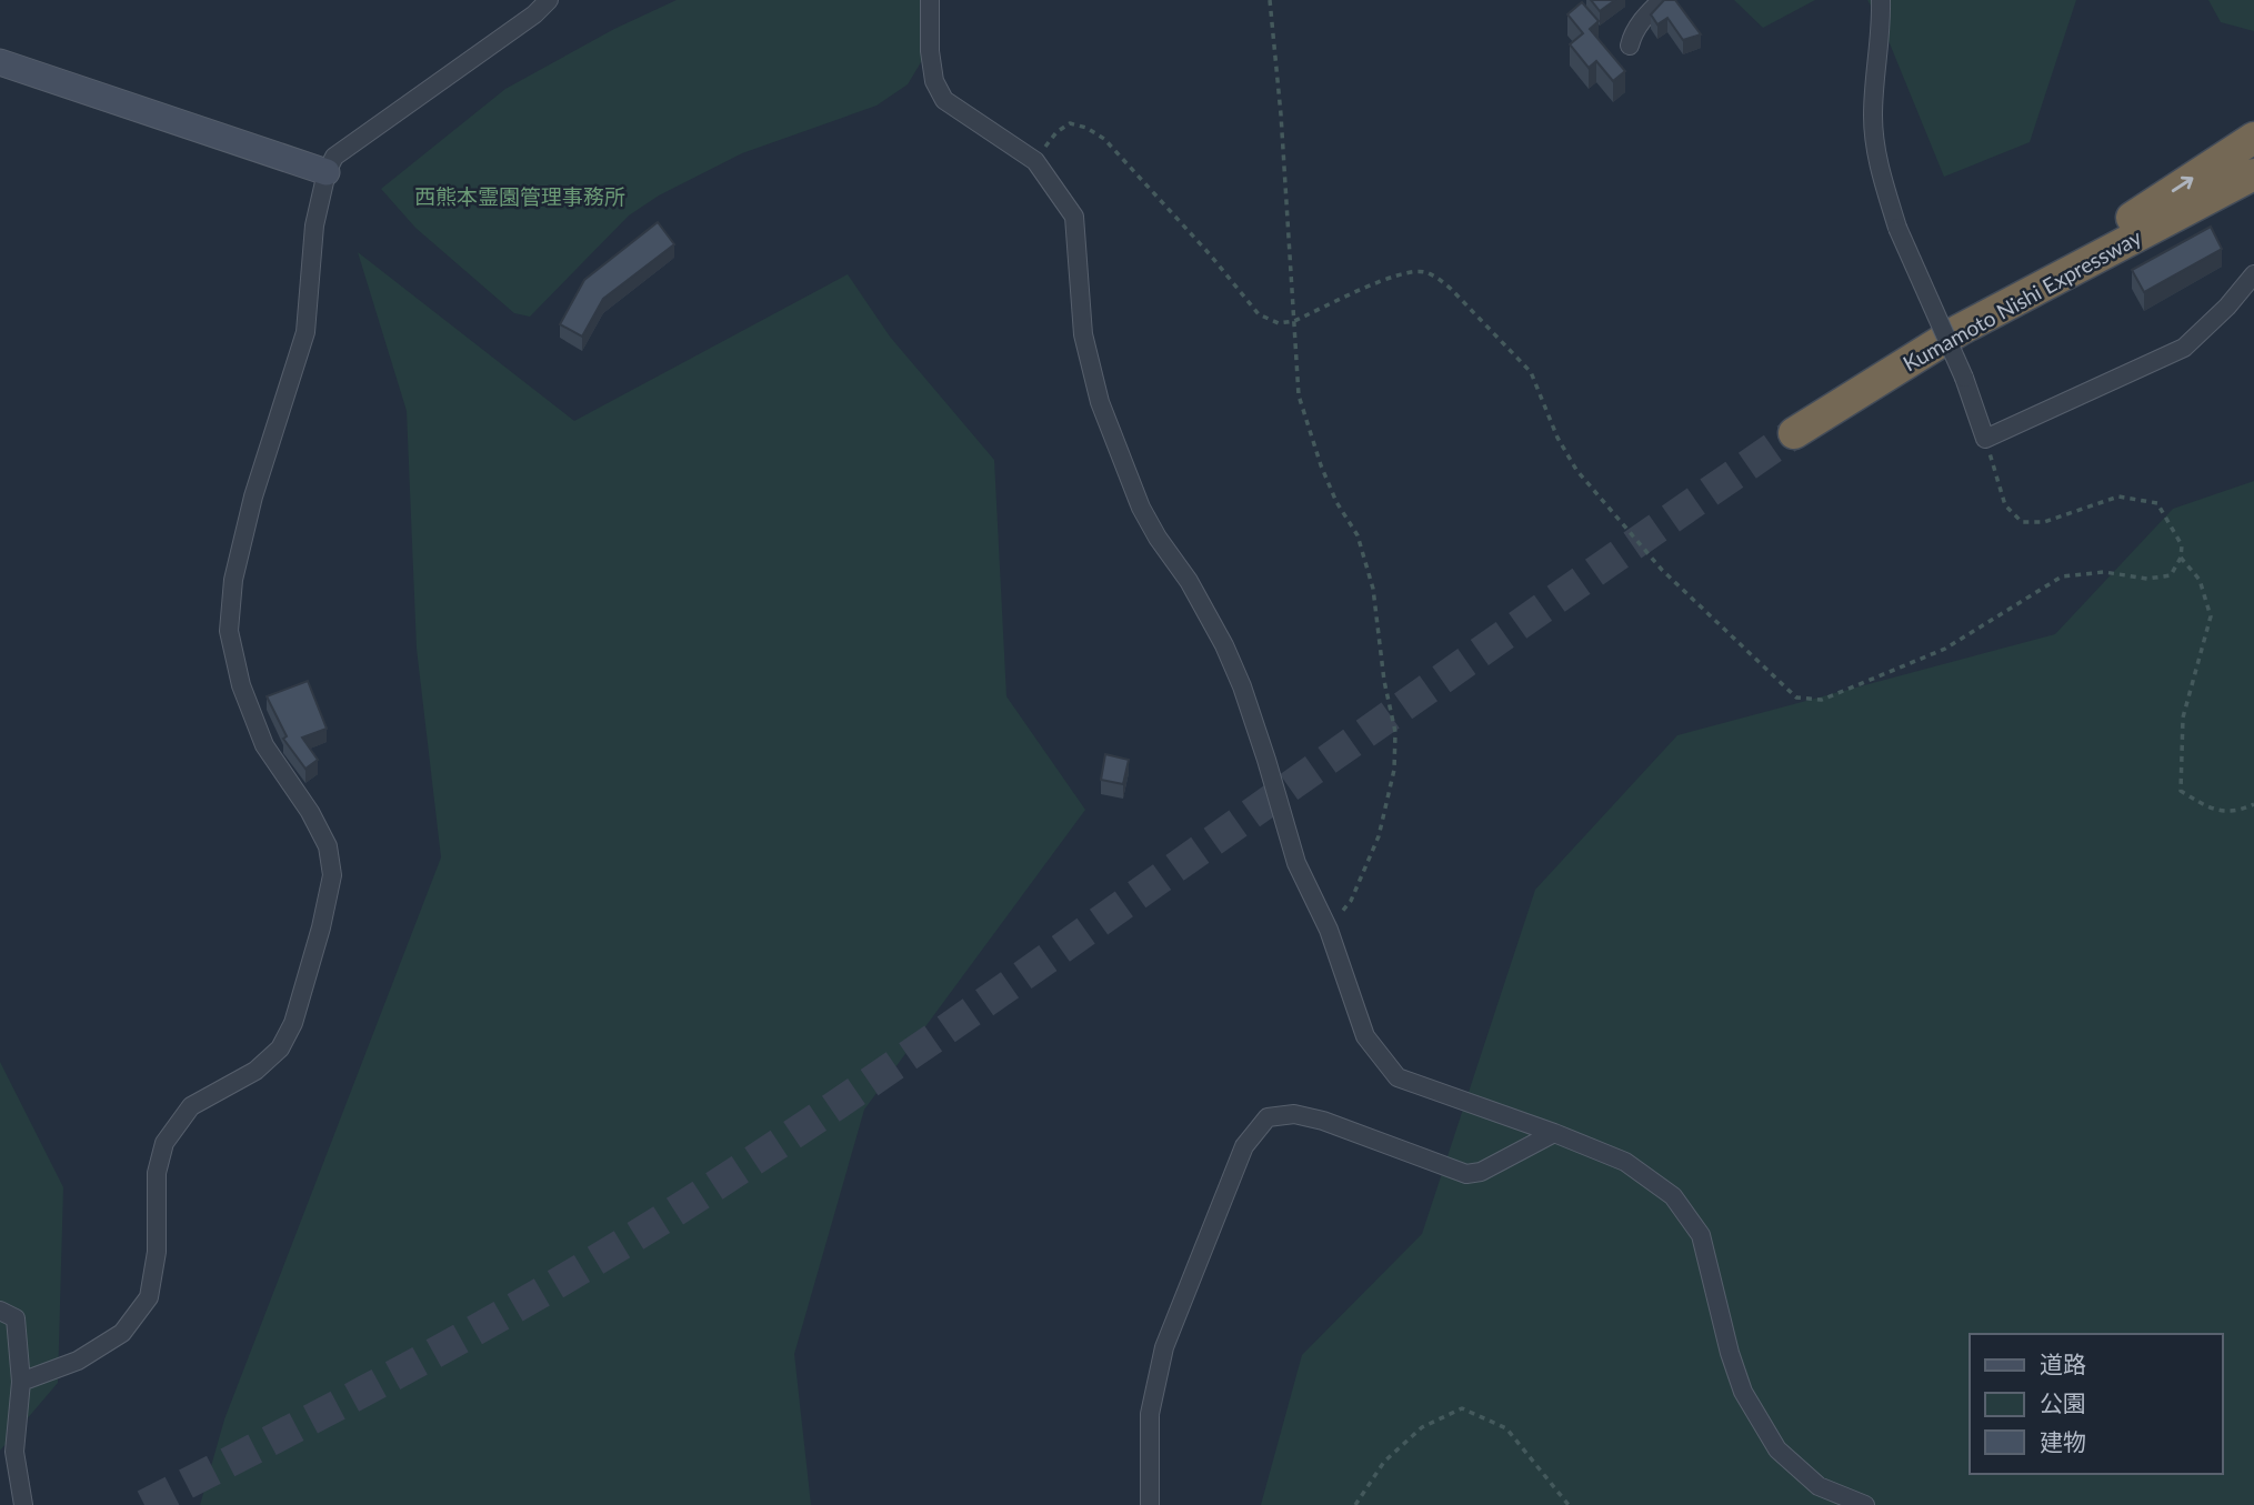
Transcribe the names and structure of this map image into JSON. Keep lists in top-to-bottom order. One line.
{"streets":{"highway":["Kumamoto Nishi Expressway"]},"parks":["西熊本霊園管理事務所"],"legend":["道路","公園","建物"]}
